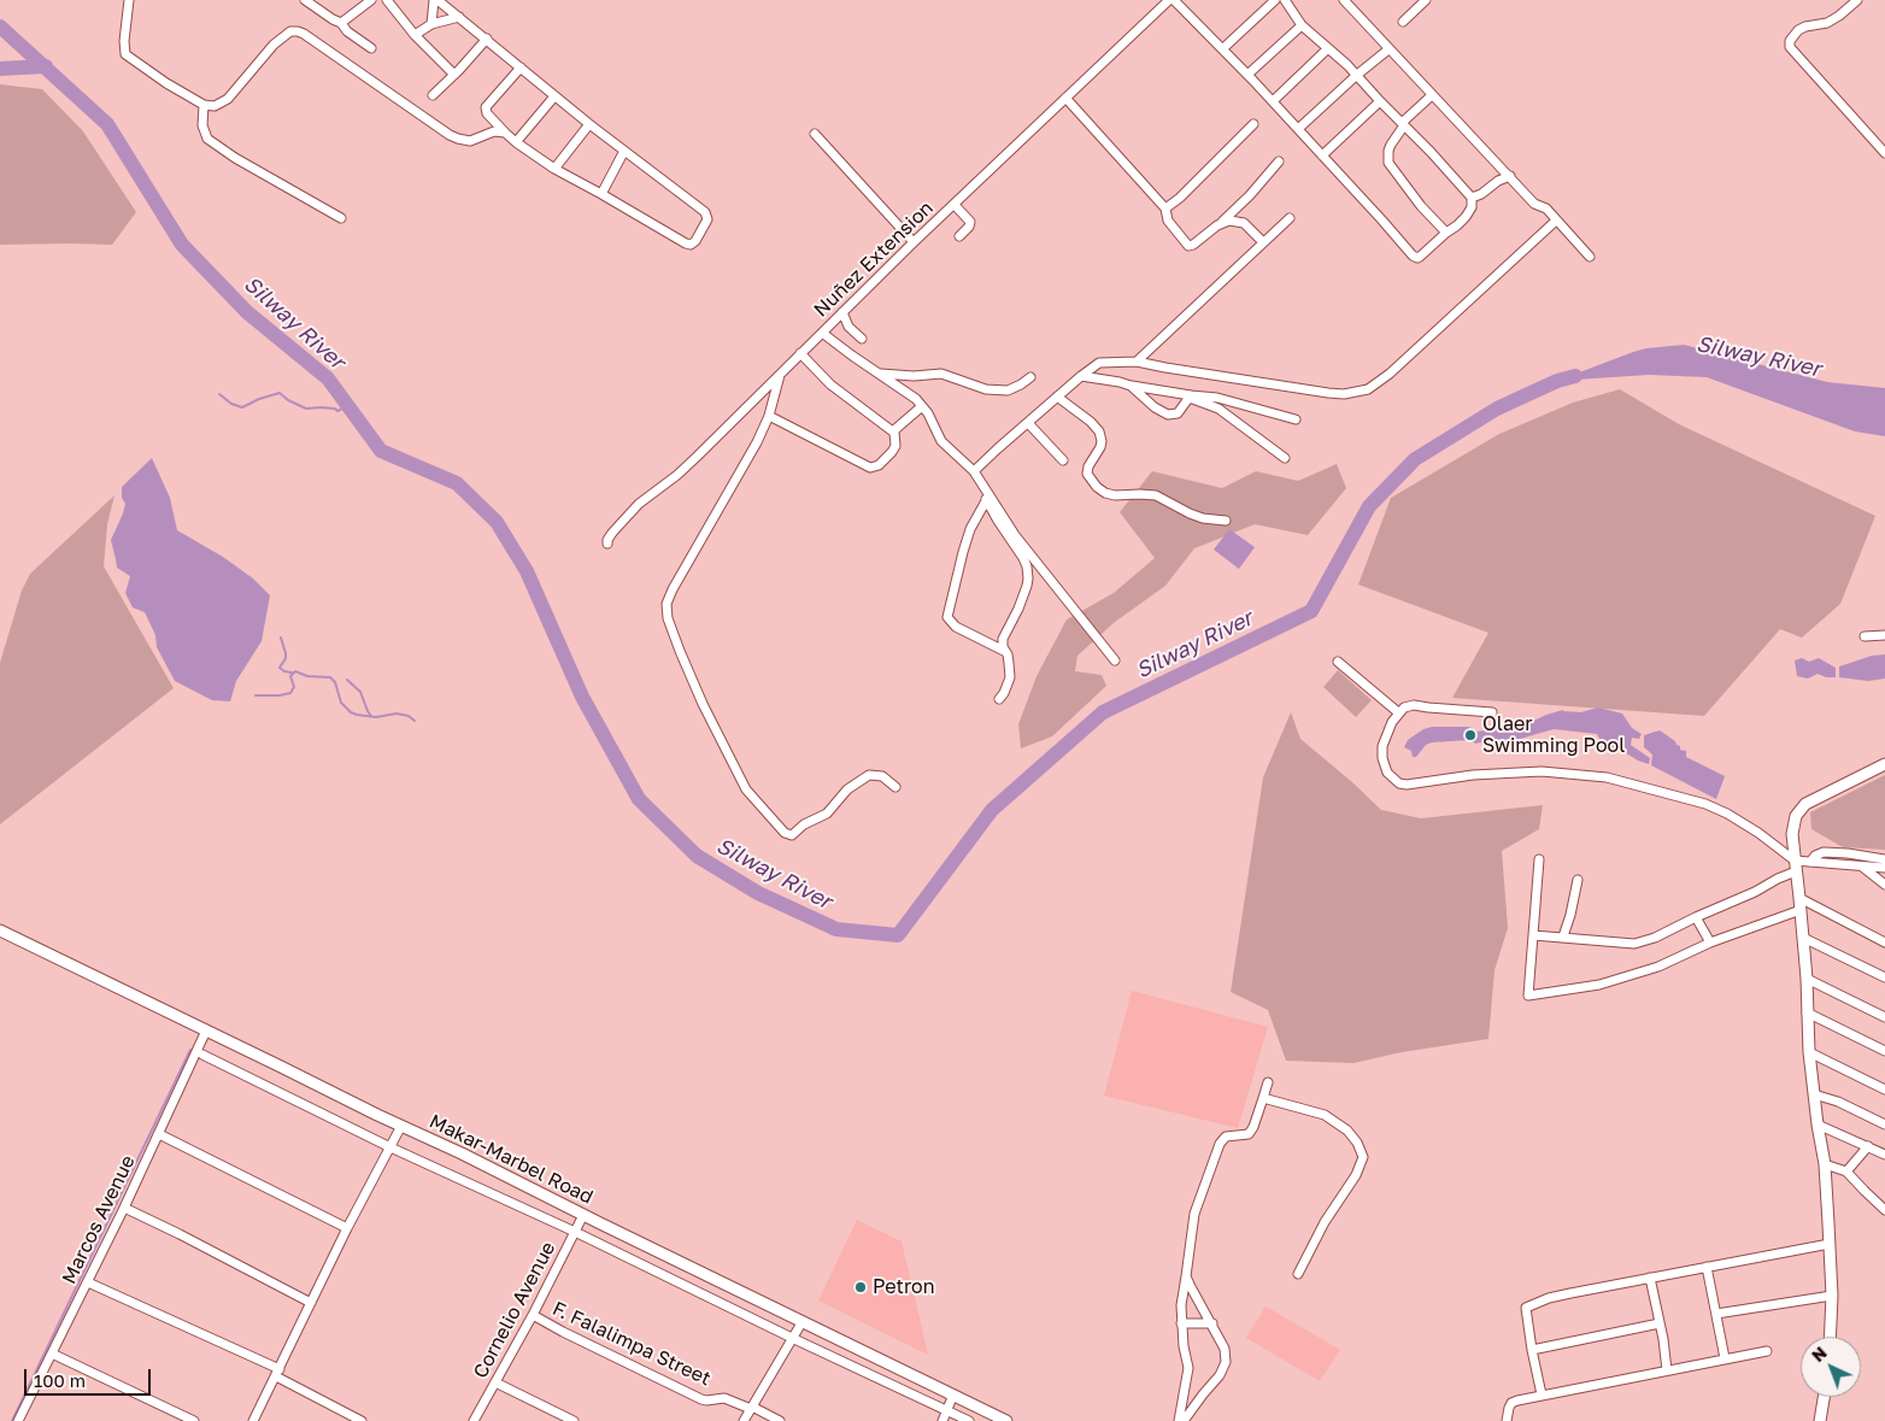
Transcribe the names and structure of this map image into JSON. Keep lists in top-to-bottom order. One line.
{"streets":{"main road":["Makar-Marbel Road"],"street":["Nuñez Extension","Marcos Avenue","Cornelio Avenue","F. Falalimpa Street"]},"crossings":[["Makar-Marbel Road","Marcos Avenue"],["Makar-Marbel Road","Cornelio Avenue"],["Cornelio Avenue","F. Falalimpa Street"]],"water":["Silway River"],"places":["Olaer Swimming Pool","Petron"],"scale_bar":"100 m","north":"top left"}
